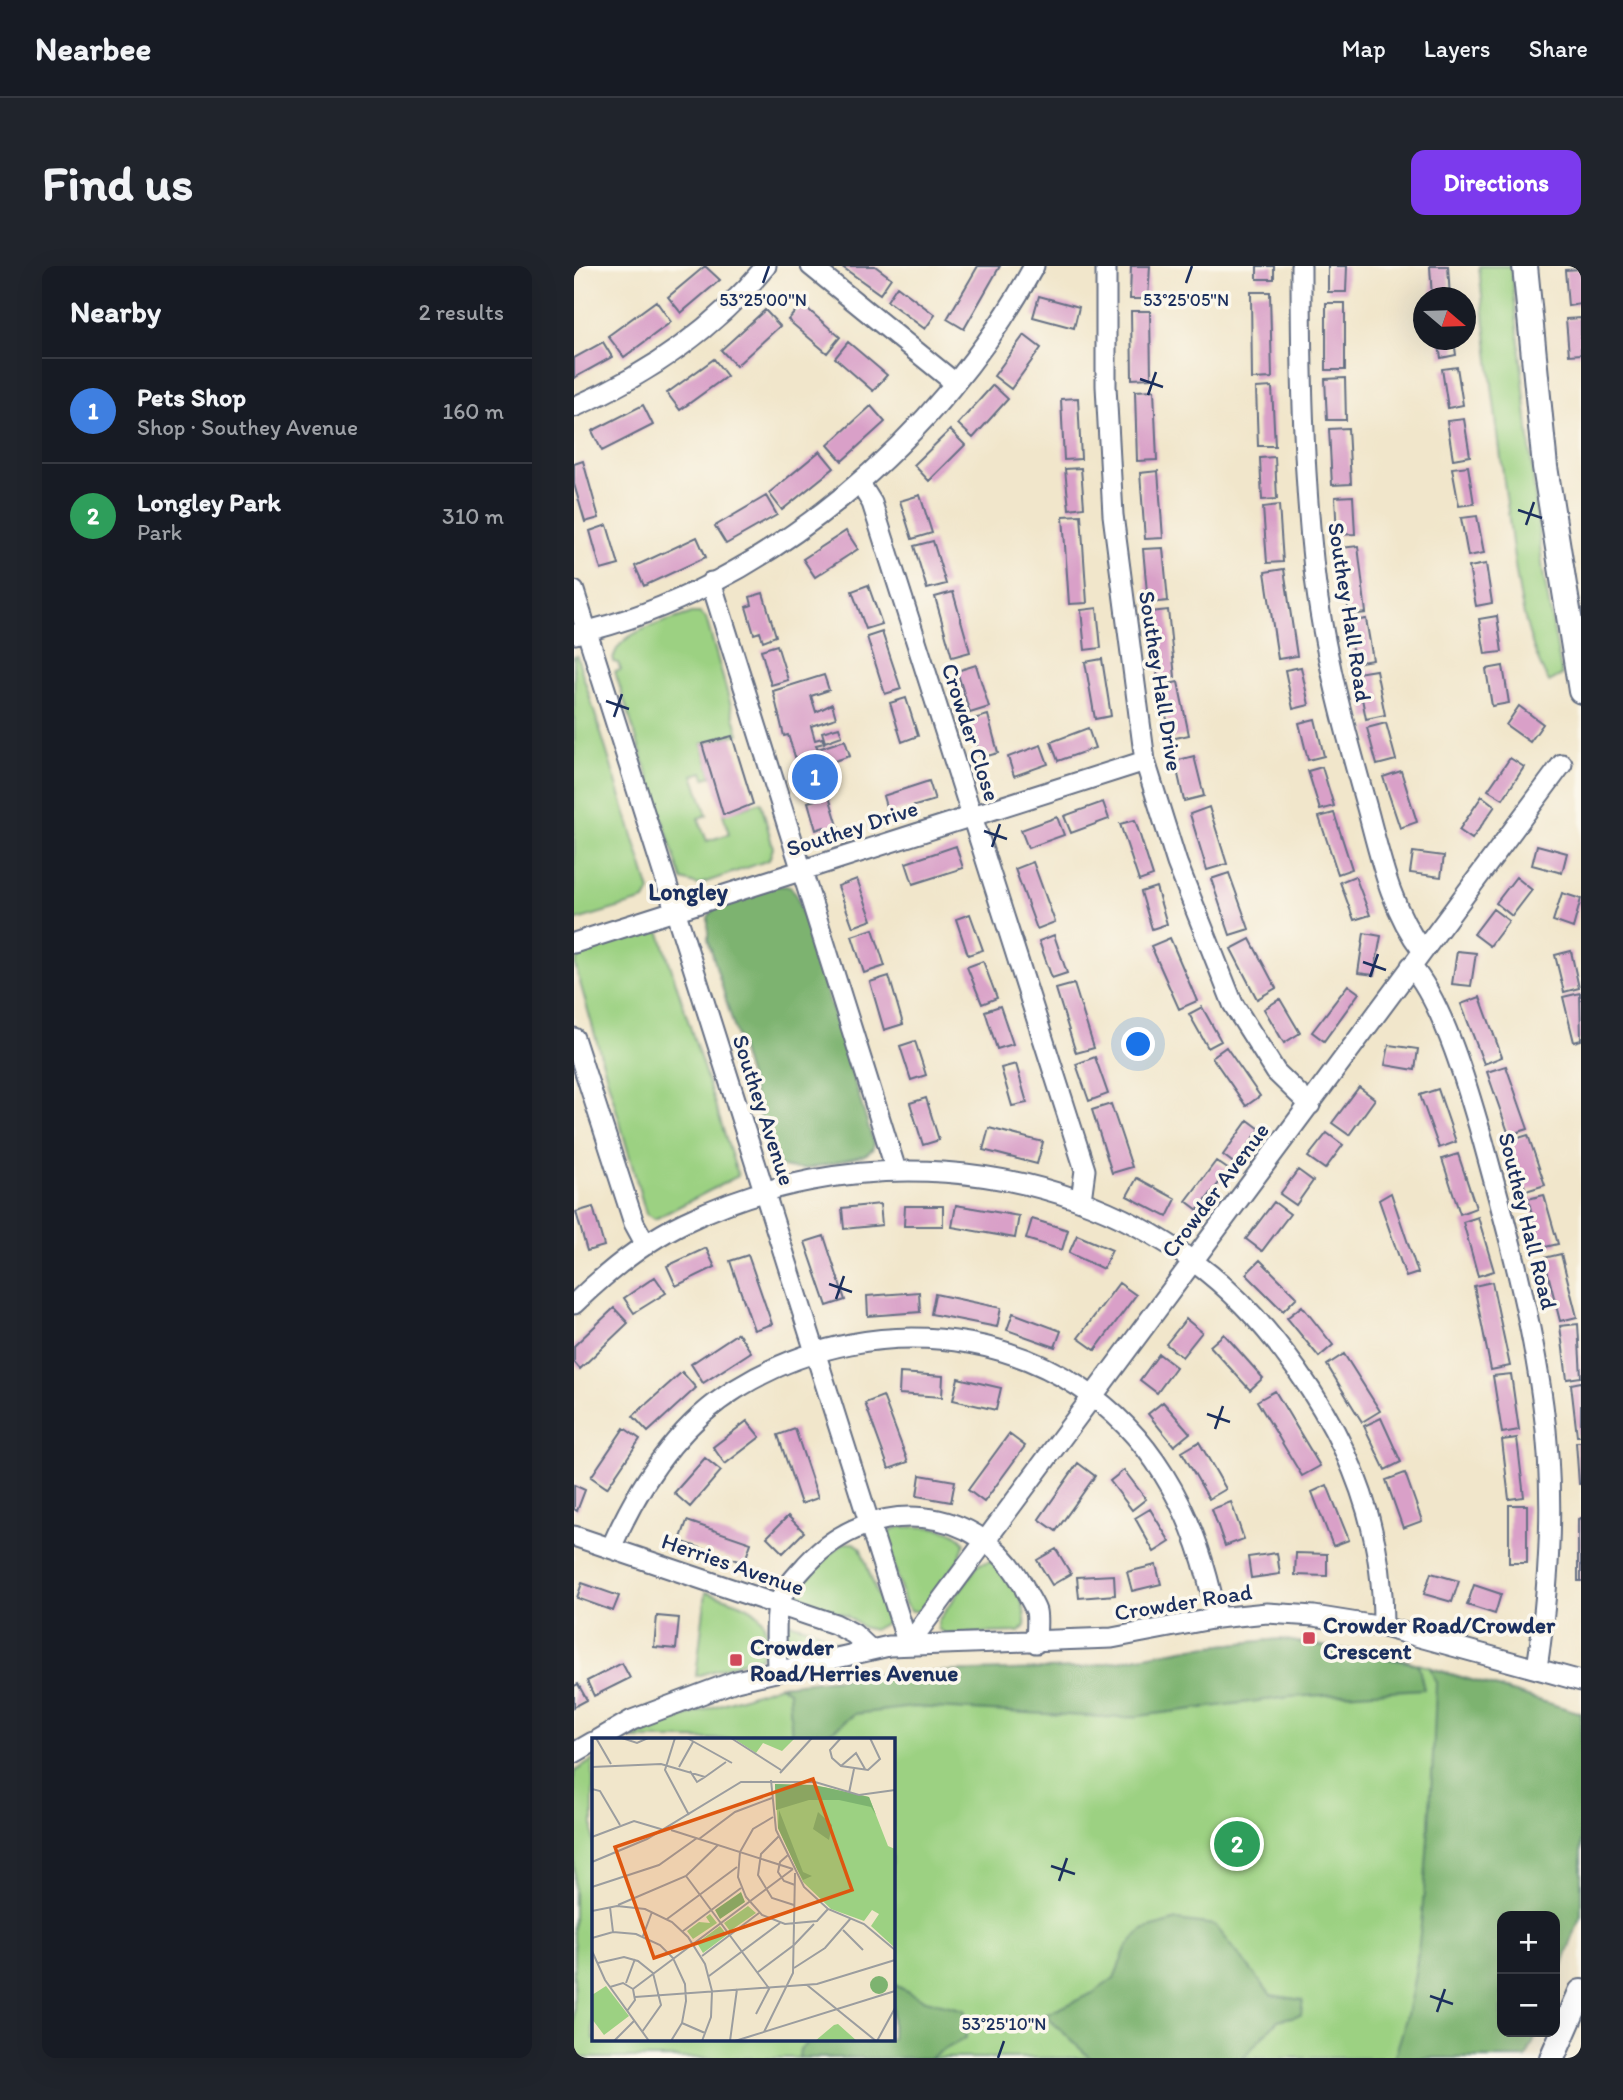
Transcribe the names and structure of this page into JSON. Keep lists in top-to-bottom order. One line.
{"streets":{"street":["Southey Hall Road","Southey Hall Drive","Crowder Close","Southey Drive","Southey Avenue","Crowder Avenue","Herries Avenue","Crowder Road"]},"crossings":[["Southey Hall Road","Crowder Avenue"],["Southey Hall Road","Crowder Road"],["Southey Hall Drive","Southey Drive"],["Southey Hall Drive","Crowder Avenue"],["Crowder Close","Southey Drive"],["Southey Drive","Southey Avenue"],["Southey Avenue","Crowder Avenue"],["Southey Avenue","Crowder Road"],["Crowder Avenue","Crowder Road"],["Herries Avenue","Crowder Road"]],"districts":["Longley"],"places":{"transit":["Crowder Road/Crowder Crescent","Crowder Road/Herries Avenue"]},"north":"right","page":{"header":"Nearbee","nav":["Map","Layers","Share"],"buttons":"Directions","title":"Find us","heading":["Nearby","2 results"],"list":[{"mark":"1","name":"Pets Shop","note":"Shop · Southey Avenue","value":"160 m"},{"mark":"2","name":"Longley Park","note":"Park","value":"310 m"}],"pins":["1","2"],"map_buttons":["+","−"]},"coordinates":["53°25'00\"N","53°25'05\"N","53°25'10\"N"]}
